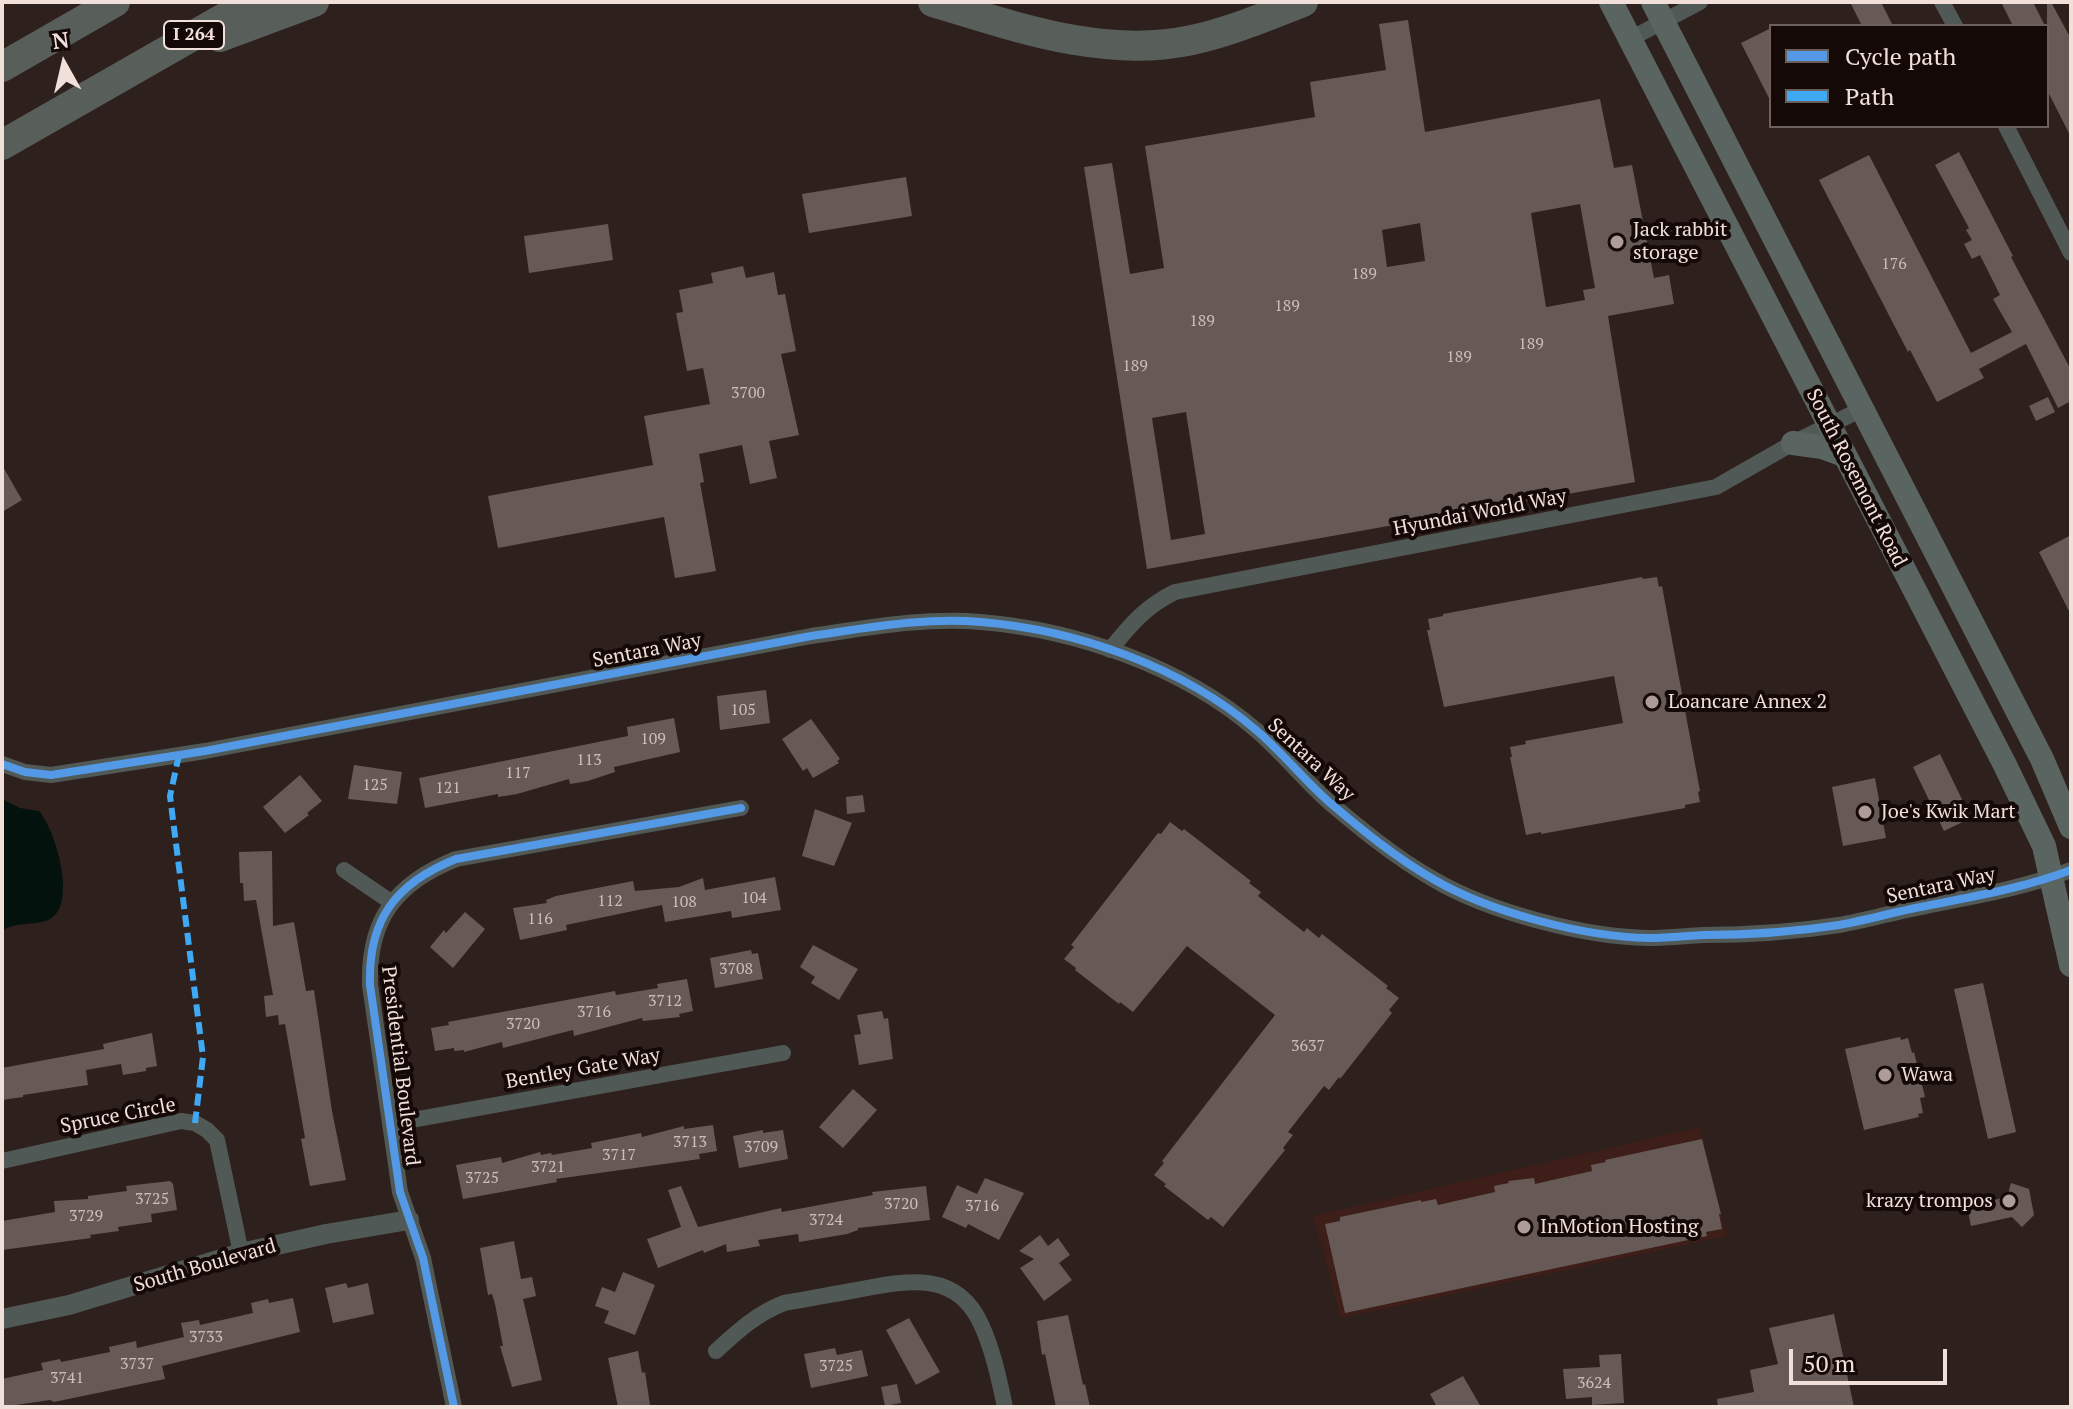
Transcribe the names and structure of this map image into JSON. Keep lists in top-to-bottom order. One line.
{"streets":{"highway":["I 264"],"main road":["South Rosemont Road"],"street":["Hyundai World Way","Sentara Way","Presidential Boulevard","Bentley Gate Way","Spruce Circle","South Boulevard"]},"crossings":[["South Rosemont Road","Hyundai World Way"],["South Rosemont Road","Sentara Way"],["Hyundai World Way","Sentara Way"],["Presidential Boulevard","Bentley Gate Way"],["Presidential Boulevard","South Boulevard"],["Spruce Circle","South Boulevard"]],"places":["Jack rabbit storage","Loancare Annex 2","Joe's Kwik Mart","Wawa","krazy trompos","InMotion Hosting"],"house_numbers":["176","189","189","189","189","189","189","3700","105","109","113","117","125","121","104","112","108","116","3708","3712","3716","3720","3637","3713","3709","3717","3721","3725","3725","3720","3716","3729","3724","3733","3737","3725","3741","3624"],"legend":["Cycle path","Path"],"scale_bar":"50 m","north":"top"}
